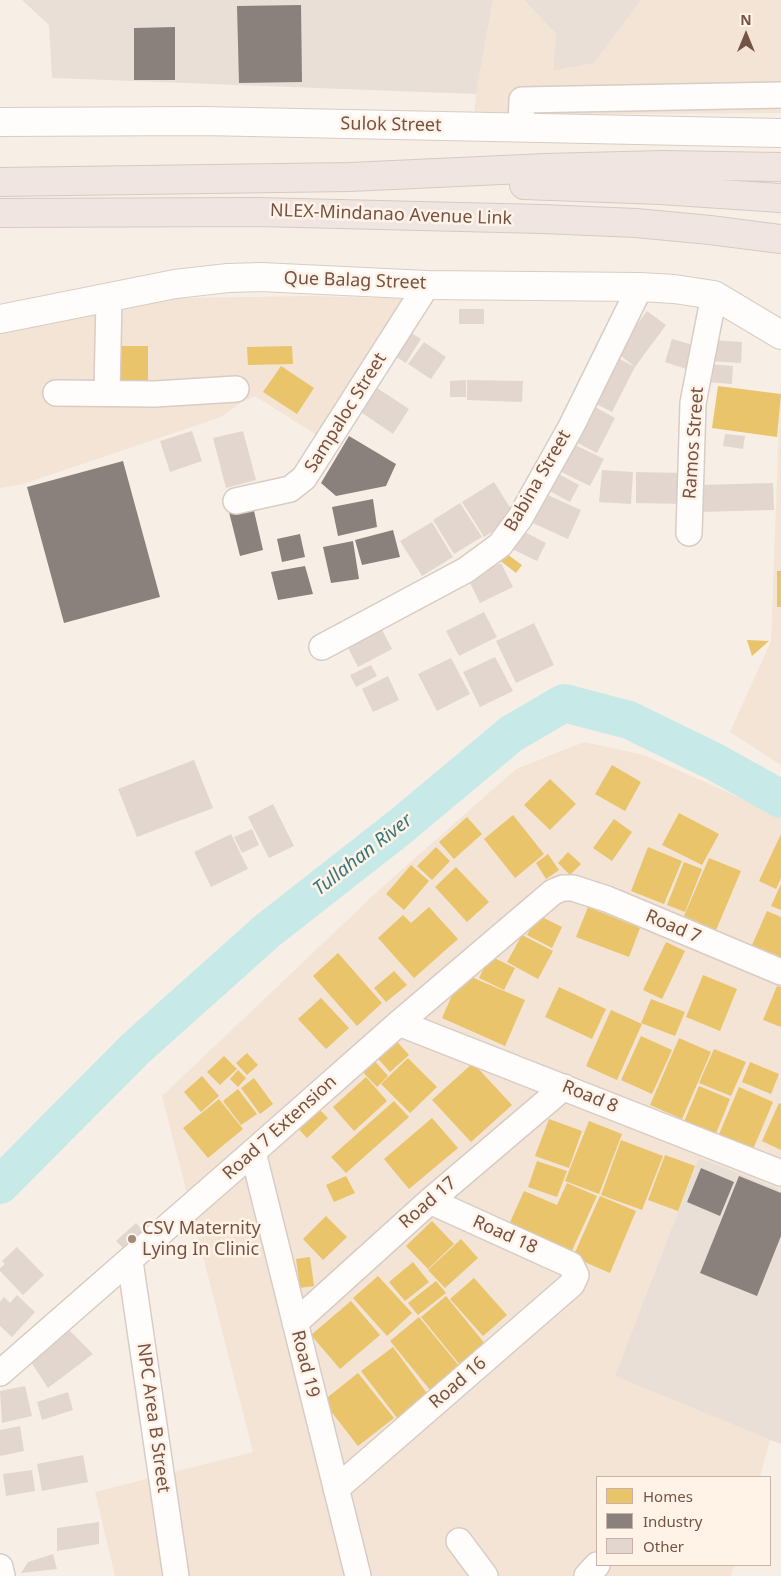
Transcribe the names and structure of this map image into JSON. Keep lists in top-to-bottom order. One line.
{"streets":{"highway":["NLEX-Mindanao Avenue Link"],"street":["Sulok Street","Que Balag Street","Sampaloc Street","Ramos Street","Babina Street","Road 7","Road 8","Road 7 Extension","Road 17","Road 18","Road 19","Road 16","NPC Area B Street"]},"crossings":[["Que Balag Street","Sampaloc Street"],["Que Balag Street","Ramos Street"],["Que Balag Street","Babina Street"],["Road 7","Road 7 Extension"],["Road 8","Road 7 Extension"],["Road 8","Road 17"],["Road 7 Extension","Road 19"],["Road 7 Extension","NPC Area B Street"],["Road 17","Road 18"],["Road 17","Road 19"],["Road 18","Road 16"],["Road 19","Road 16"]],"water":["Tullahan River"],"places":["CSV Maternity Lying In Clinic"],"legend":["Homes","Industry","Other"],"north":"top"}
